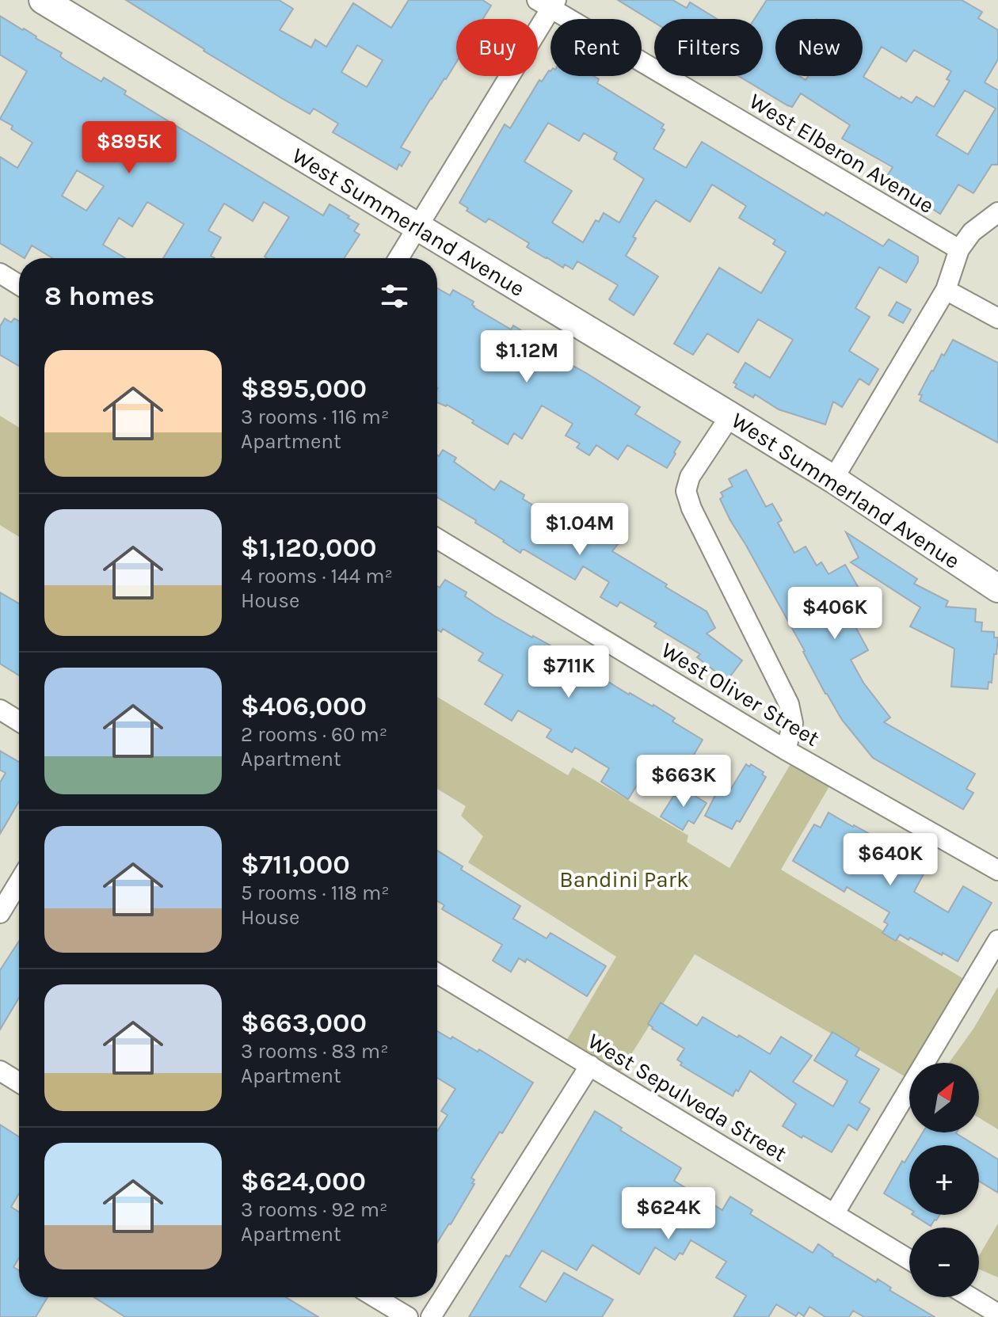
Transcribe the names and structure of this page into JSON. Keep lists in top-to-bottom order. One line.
{"streets":{"main road":["West Summerland Avenue"],"street":["West Elberon Avenue","West Oliver Street","West Sepulveda Street"]},"parks":["Bandini Park"],"north":"top right","page":{"chip":["Buy","Rent","Filters","New"],"price":["$895K","$1.12M","$1.04M","$406K","$711K","$663K","$640K","$624K"],"heading":"8 homes","list":[{"name":"$895,000","note":"3 rooms · 116 m² · Apartment"},{"name":"$1,120,000","note":"4 rooms · 144 m² · House"},{"name":"$406,000","note":"2 rooms · 60 m² · Apartment"},{"name":"$711,000","note":"5 rooms · 118 m² · House"},{"name":"$663,000","note":"3 rooms · 83 m² · Apartment"},{"name":"$624,000","note":"3 rooms · 92 m² · Apartment"}],"map_buttons":["+","−"]}}
